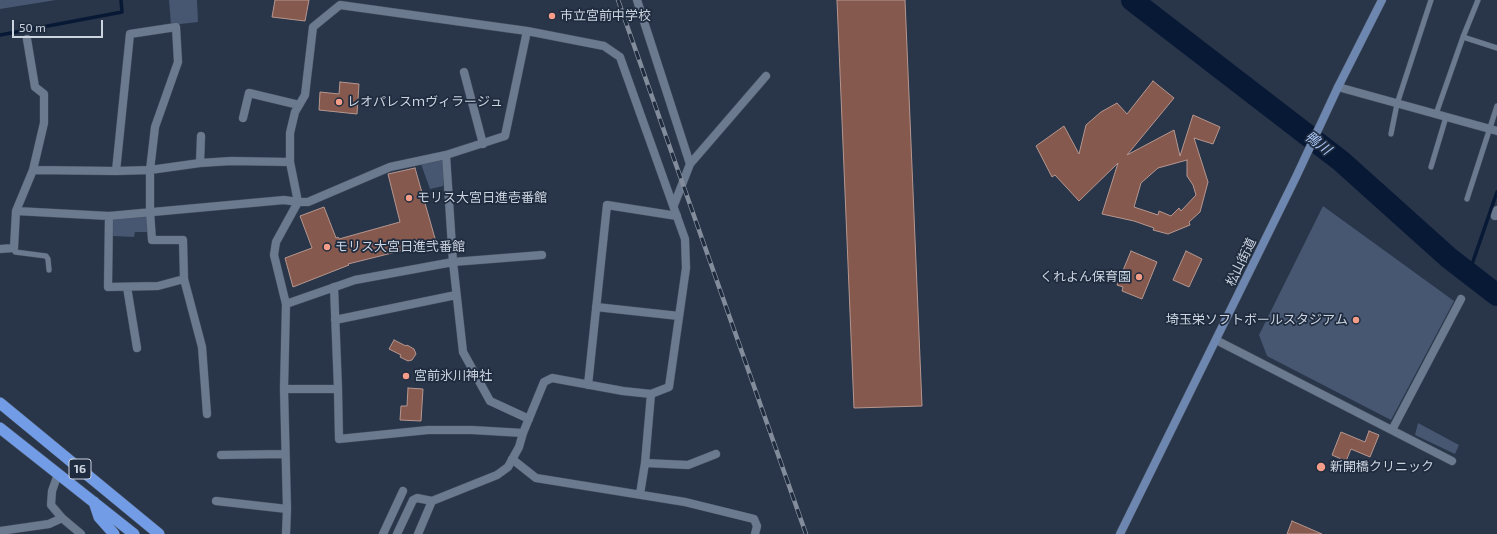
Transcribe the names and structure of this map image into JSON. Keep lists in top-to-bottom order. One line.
{"streets":{"highway":["16"],"main road":["松山街道"]},"water":["鴨川"],"places":["市立宮前中学校","レオパレスｍヴィラージュ","モリス大宮日進壱番館","モリス大宮日進弐番館","くれよん保育園","埼玉栄ソフトボールスタジアム","宮前氷川神社","新開橋クリニック"],"scale_bar":"50 m"}
